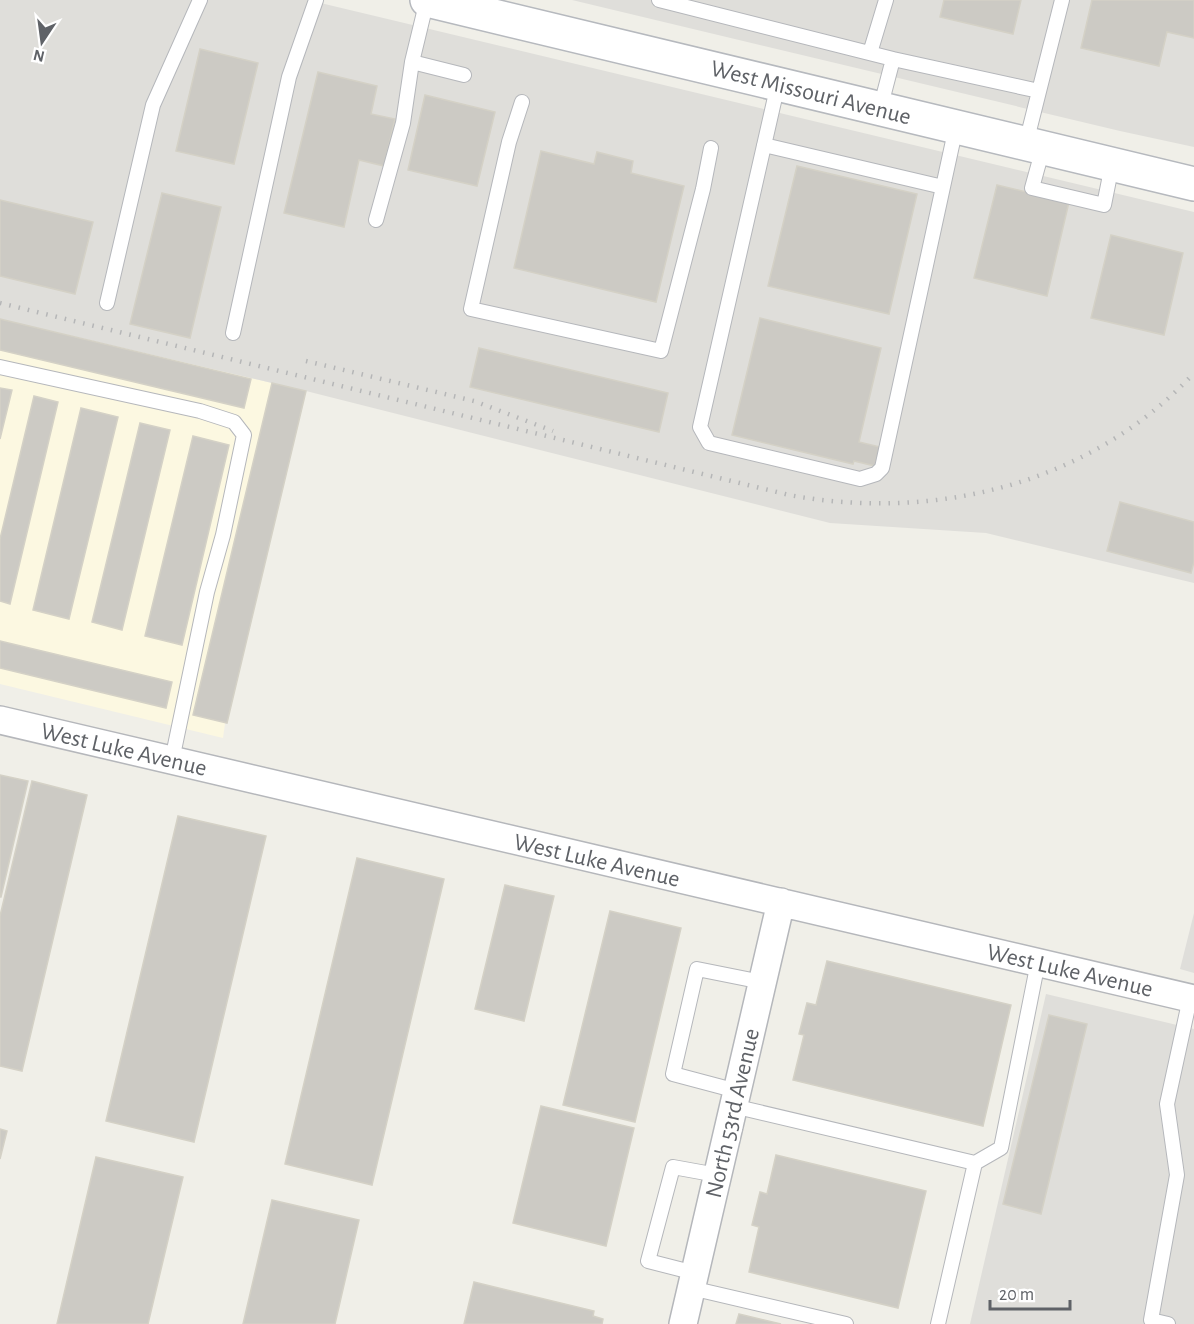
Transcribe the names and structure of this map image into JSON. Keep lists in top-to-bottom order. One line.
{"streets":{"street":["West Missouri Avenue","West Luke Avenue","North 53rd Avenue"]},"crossings":[["West Luke Avenue","North 53rd Avenue"]],"scale_bar":"20 m","north":"bottom"}
